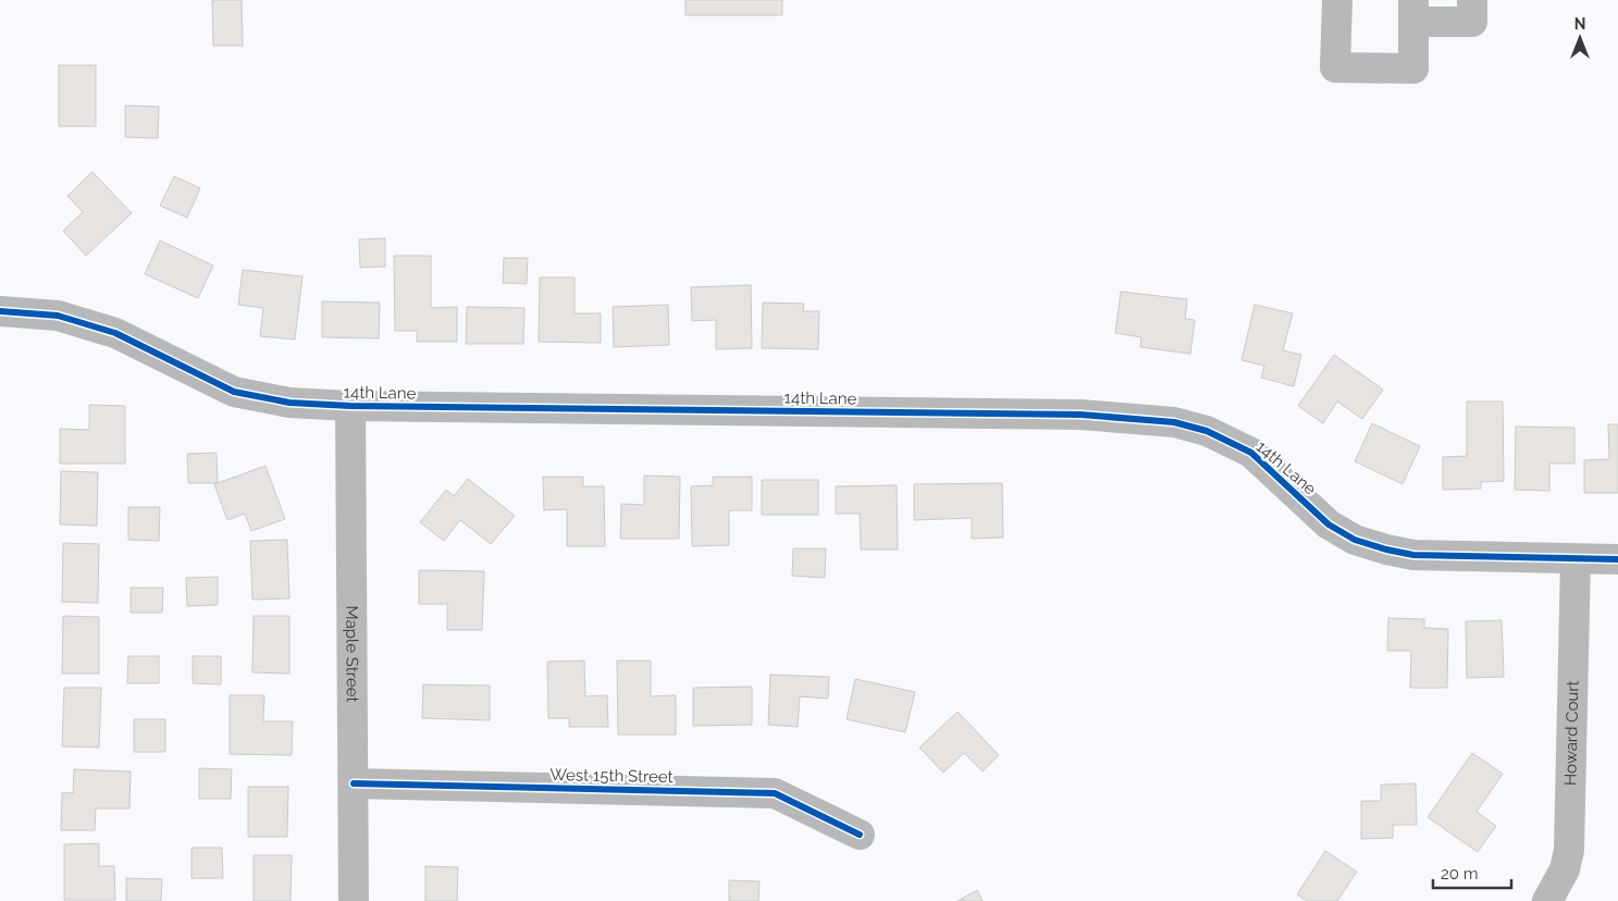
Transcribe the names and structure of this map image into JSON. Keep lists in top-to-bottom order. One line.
{"streets":{"street":["14th Lane","Maple Street","Howard Court","West 15th Street"]},"crossings":[["14th Lane","Maple Street"],["14th Lane","Howard Court"],["Maple Street","West 15th Street"]],"scale_bar":"20 m","north":"top"}
